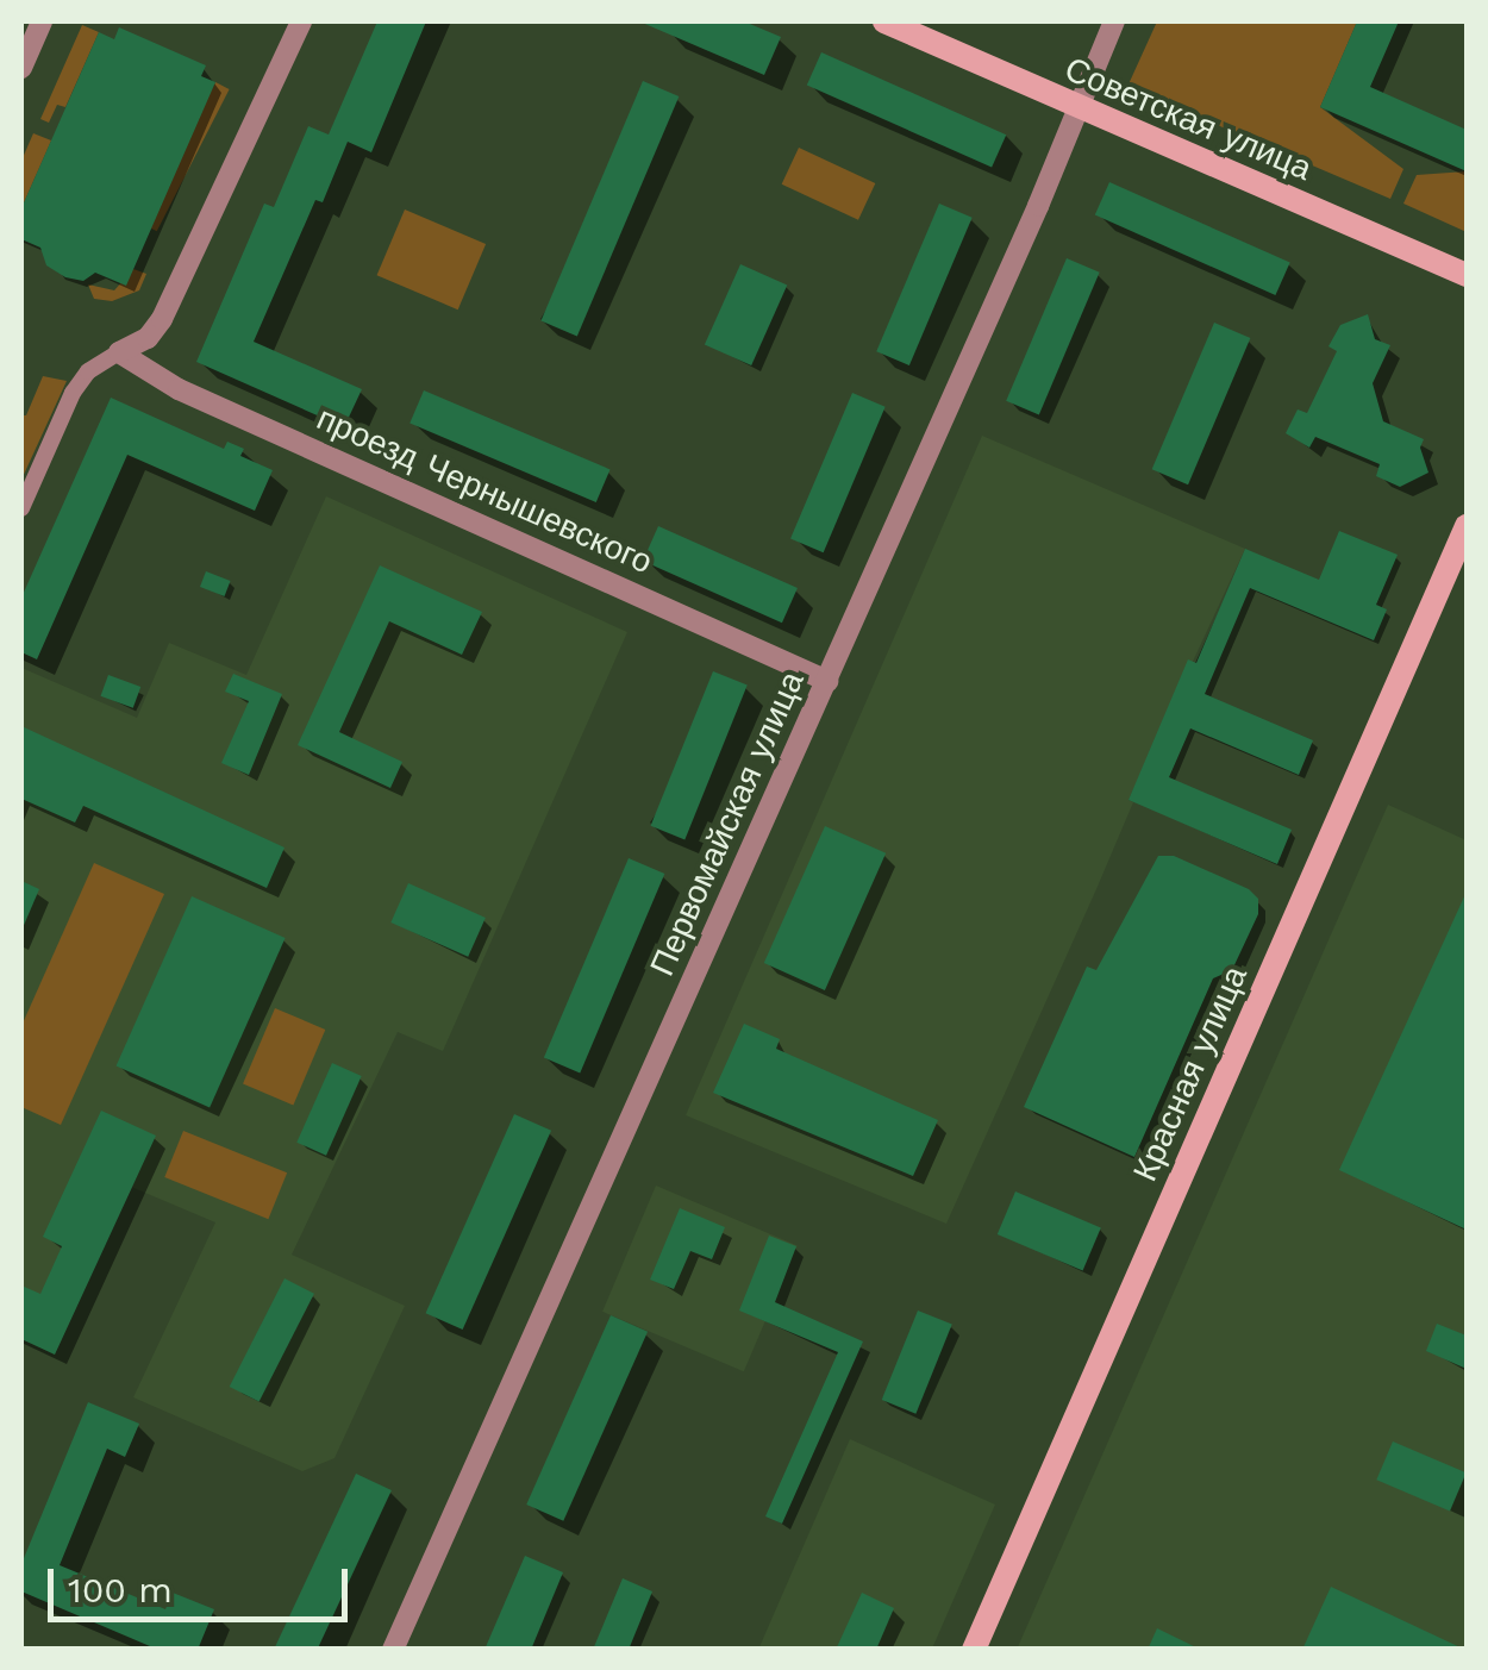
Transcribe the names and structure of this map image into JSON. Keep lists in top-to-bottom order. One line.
{"streets":{"main road":["Советская улица","Красная улица"],"street":["проезд Чернышевского","Первомайская улица"]},"crossings":[["Советская улица","Первомайская улица"],["проезд Чернышевского","Первомайская улица"]],"scale_bar":"100 m"}
